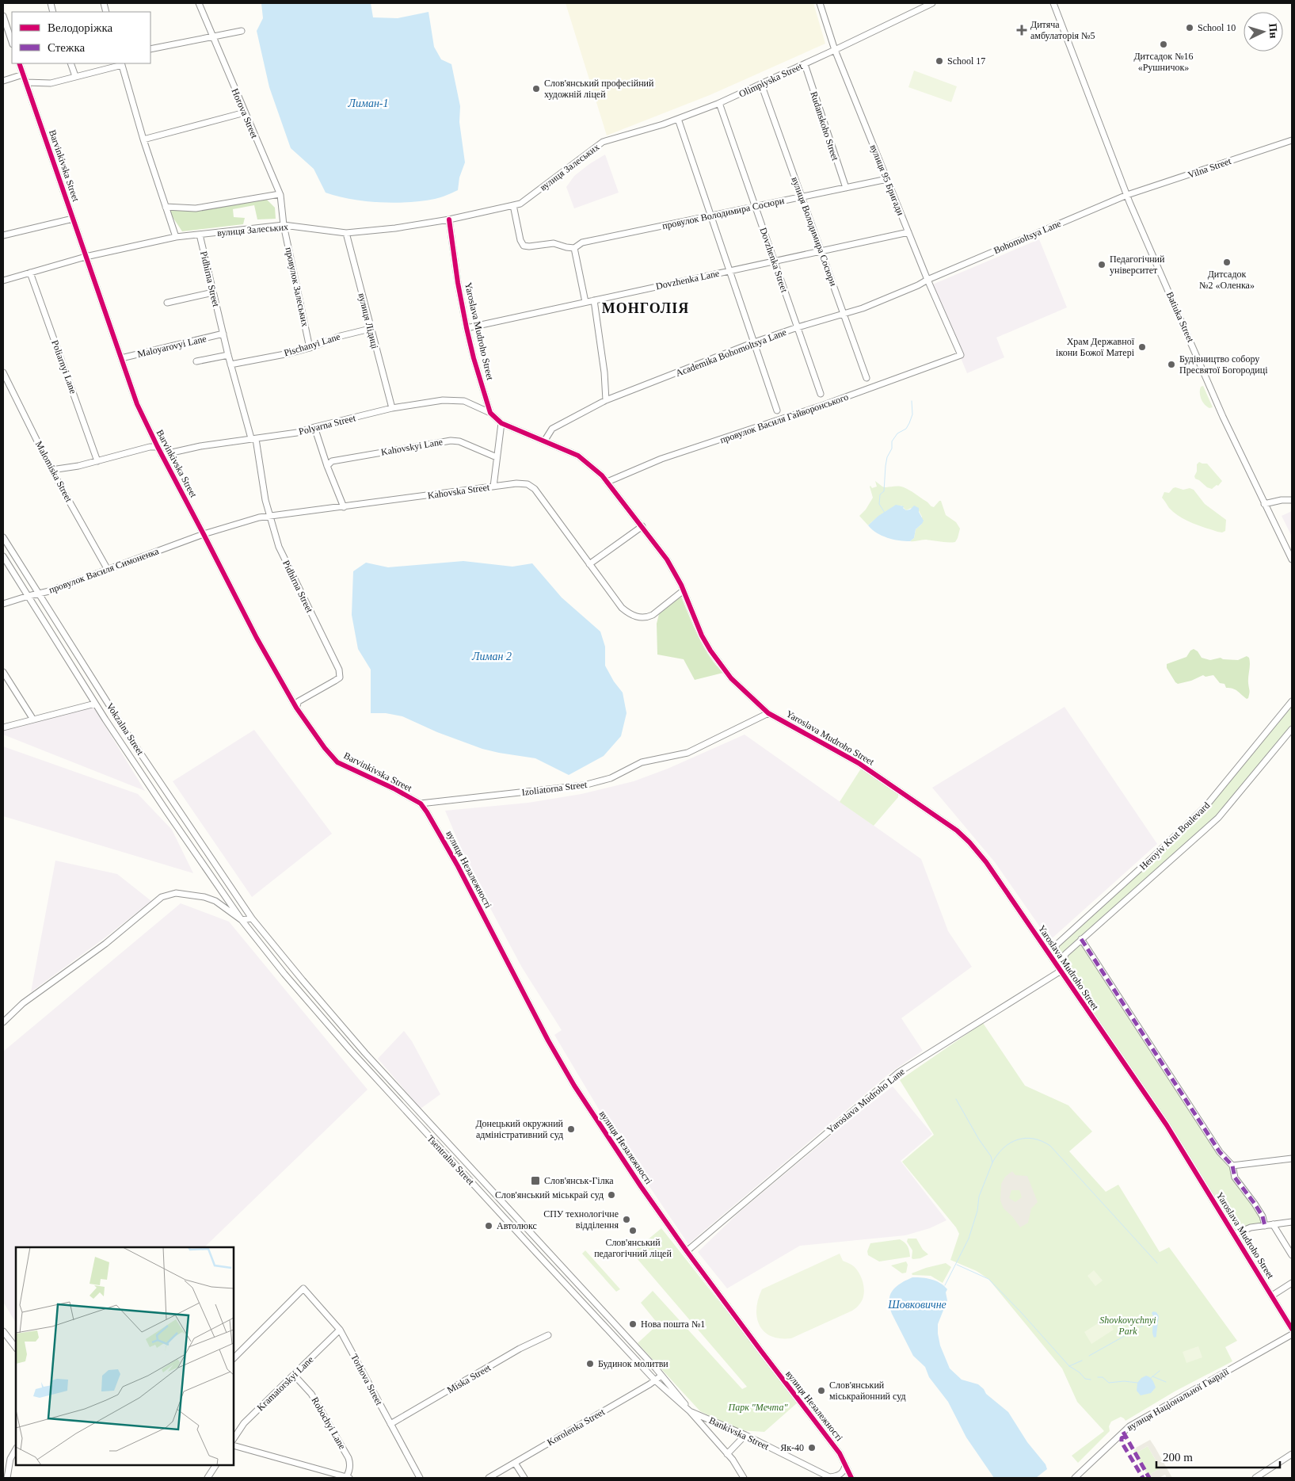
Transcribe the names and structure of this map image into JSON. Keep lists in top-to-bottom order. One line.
{"streets":{"street":["Olimpiyska Street","Horova Street","Rudanskoho Street","Barvinkivska Street","вулиця Залеських","Vilna Street","вулиця 95 Бригади","провулок Володимира Сосюри","вулиця Володимира Сосюри","Bohomoltsya Lane","Dovzhenka Street","Pidhirna Street","Dovzhenka Lane","провулок Залеських","Batiuka Street","вулиця Лідиці","Yaroslava Mudroho Street","Pischanyi Lane","Maloyarovyi Lane","Academika Bohomoltsya Lane","Poliarnyi Lane","провулок Василя Гайворонського","Polyarna Street","Kahovskyi Lane","Malomiska Street","Kahovska Street","провулок Василя Симоненка","Vokzalna Street","Izoliatorna Street","Heroyiv Krut Boulevard","вулиця Незалежності","Yaroslava Mudroho Lane","Tsentralna Street","Miska Street","Torhova Street","Kramatorskyi Lane","вулиця Національної Гвардії","Robochyi Lane","Korolenka Street","Bankivska Street"]},"crossings":[["Olimpiyska Street","Rudanskoho Street"],["Olimpiyska Street","вулиця Залеських"],["Olimpiyska Street","вулиця 95 Бригади"],["Olimpiyska Street","вулиця Володимира Сосюри"],["Olimpiyska Street","Dovzhenka Street"],["Horova Street","вулиця Залеських"],["Horova Street","провулок Залеських"],["Rudanskoho Street","провулок Володимира Сосюри"],["Barvinkivska Street","вулиця Залеських"],["Barvinkivska Street","Pidhirna Street"],["Barvinkivska Street","Maloyarovyi Lane"],["Barvinkivska Street","Polyarna Street"],["Barvinkivska Street","Kahovska Street"],["Barvinkivska Street","провулок Василя Симоненка"],["Barvinkivska Street","Izoliatorna Street"],["Barvinkivska Street","вулиця Незалежності"],["вулиця Залеських","Pidhirna Street"],["вулиця Залеських","провулок Залеських"],["вулиця Залеських","вулиця Лідиці"],["вулиця Залеських","Yaroslava Mudroho Street"],["вулиця Залеських","Poliarnyi Lane"],["Vilna Street","Bohomoltsya Lane"],["Vilna Street","Batiuka Street"],["вулиця 95 Бригади","провулок Володимира Сосюри"],["вулиця 95 Бригади","Bohomoltsya Lane"],["вулиця 95 Бригади","Dovzhenka Lane"],["вулиця 95 Бригади","Academika Bohomoltsya Lane"],["вулиця 95 Бригади","провулок Василя Гайворонського"],["провулок Володимира Сосюри","вулиця Володимира Сосюри"],["провулок Володимира Сосюри","Dovzhenka Street"],["вулиця Володимира Сосюри","Dovzhenka Lane"],["вулиця Володимира Сосюри","Academika Bohomoltsya Lane"],["Bohomoltsya Lane","Batiuka Street"],["Bohomoltsya Lane","Academika Bohomoltsya Lane"],["Dovzhenka Street","Dovzhenka Lane"],["Dovzhenka Street","Academika Bohomoltsya Lane"],["Pidhirna Street","Pischanyi Lane"],["Pidhirna Street","Maloyarovyi Lane"],["Pidhirna Street","Polyarna Street"],["Pidhirna Street","Kahovska Street"],["Dovzhenka Lane","Yaroslava Mudroho Street"],["провулок Залеських","Pischanyi Lane"],["вулиця Лідиці","Pischanyi Lane"],["вулиця Лідиці","Polyarna Street"],["Yaroslava Mudroho Street","Academika Bohomoltsya Lane"],["Yaroslava Mudroho Street","провулок Василя Гайворонського"],["Yaroslava Mudroho Street","Polyarna Street"],["Yaroslava Mudroho Street","Kahovska Street"],["Yaroslava Mudroho Street","Izoliatorna Street"],["Yaroslava Mudroho Street","Heroyiv Krut Boulevard"],["Yaroslava Mudroho Street","Yaroslava Mudroho Lane"],["Malomiska Street","провулок Василя Симоненка"],["Kahovska Street","провулок Василя Симоненка"],["провулок Василя Симоненка","Vokzalna Street"],["Vokzalna Street","Tsentralna Street"],["Izoliatorna Street","вулиця Незалежності"],["Heroyiv Krut Boulevard","Yaroslava Mudroho Lane"],["вулиця Незалежності","Yaroslava Mudroho Lane"],["Tsentralna Street","Korolenka Street"],["Tsentralna Street","Bankivska Street"],["Miska Street","Torhova Street"],["Torhova Street","Kramatorskyi Lane"],["Kramatorskyi Lane","Robochyi Lane"]],"districts":["МОНГОЛІЯ"],"water":["Лиман-1","Лиман 2","Шовковичне"],"parks":["Shovkovychnyi Park","Парк \"Мечта\""],"places":{"other":["School 10","Дитсадок №16 «Рушничок»","School 17","Слов'янський професійний художній ліцей","Дитсадок №2 «Оленка»","Педагогічний університет","Храм Державної ікони Божої Матері","Будівництво собору Пресвятої Богородиці","Донецький окружний адміністративний суд","Слов'янський міськрай суд","СПУ технологічне відділення","Автолюкс","Слов'янський педагогічний ліцей","Нова пошта №1","Будинок молитви","Слов'янський міськрайонний суд","Як-40"],"health":["Дитяча амбулаторія №5"],"transit":["Слов'янськ-Гілка"]},"legend":["Велодоріжка","Стежка"],"scale_bar":"200 m","north":"right"}
